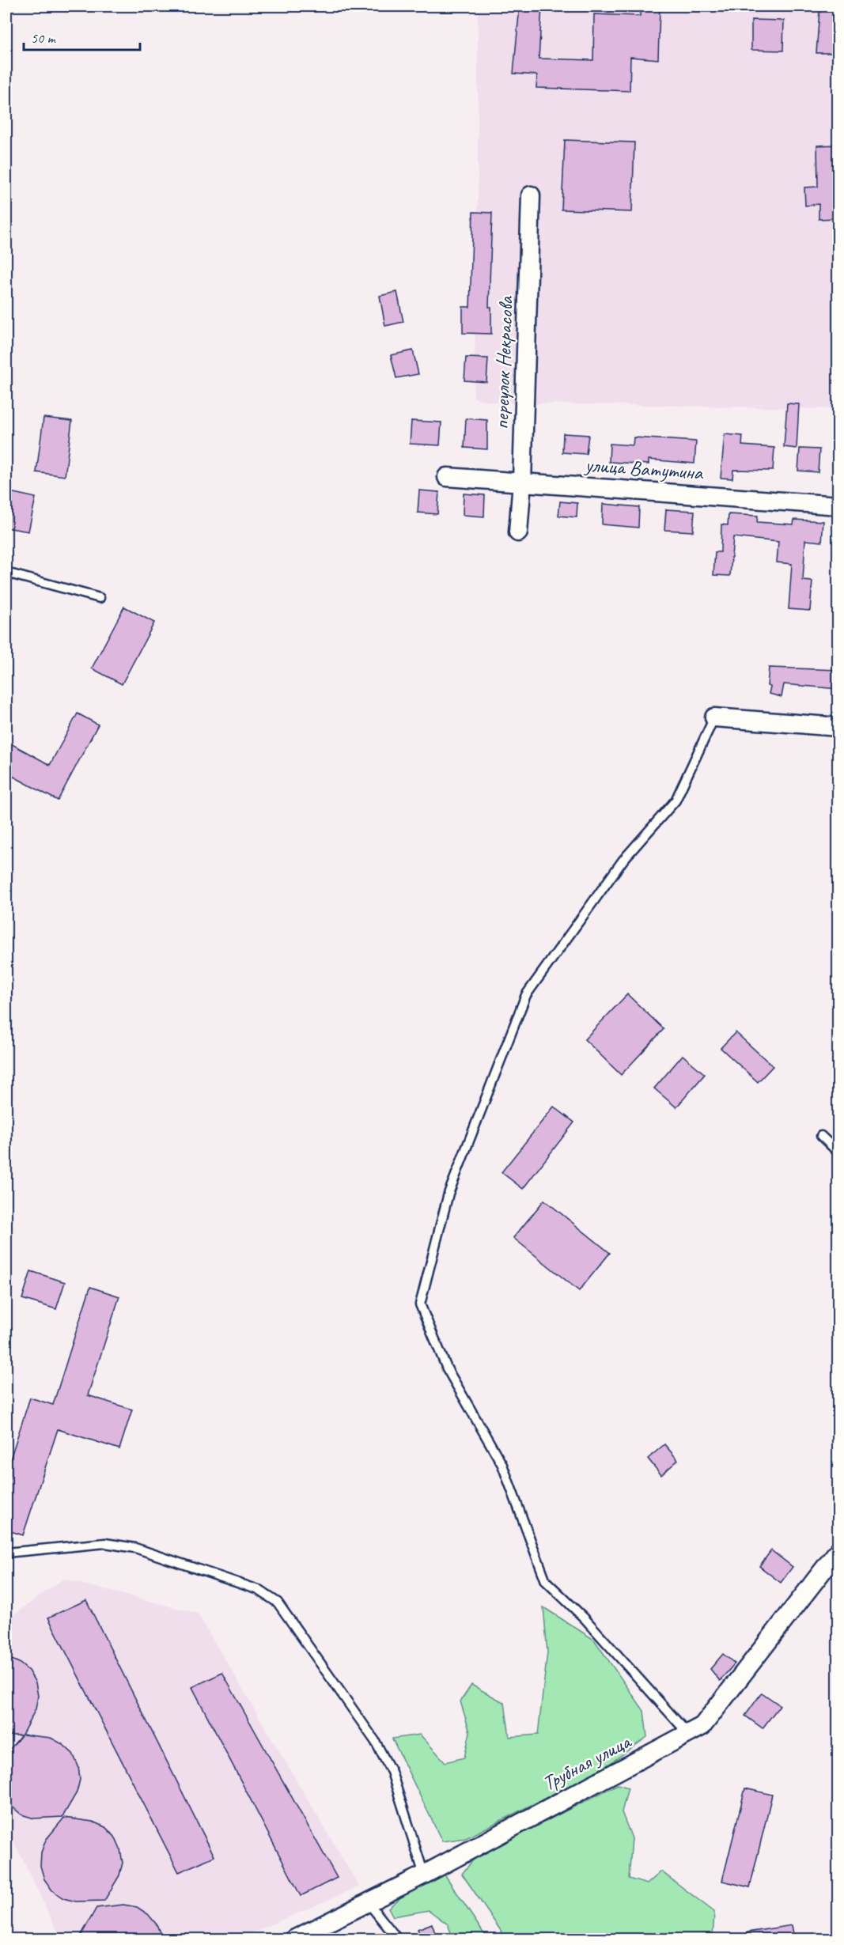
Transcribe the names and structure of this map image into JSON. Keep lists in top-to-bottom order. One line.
{"streets":{"street":["переулок Некрасова","улица Ватутина","Трубная улица"]},"crossings":[["переулок Некрасова","улица Ватутина"]],"scale_bar":"50 m"}
